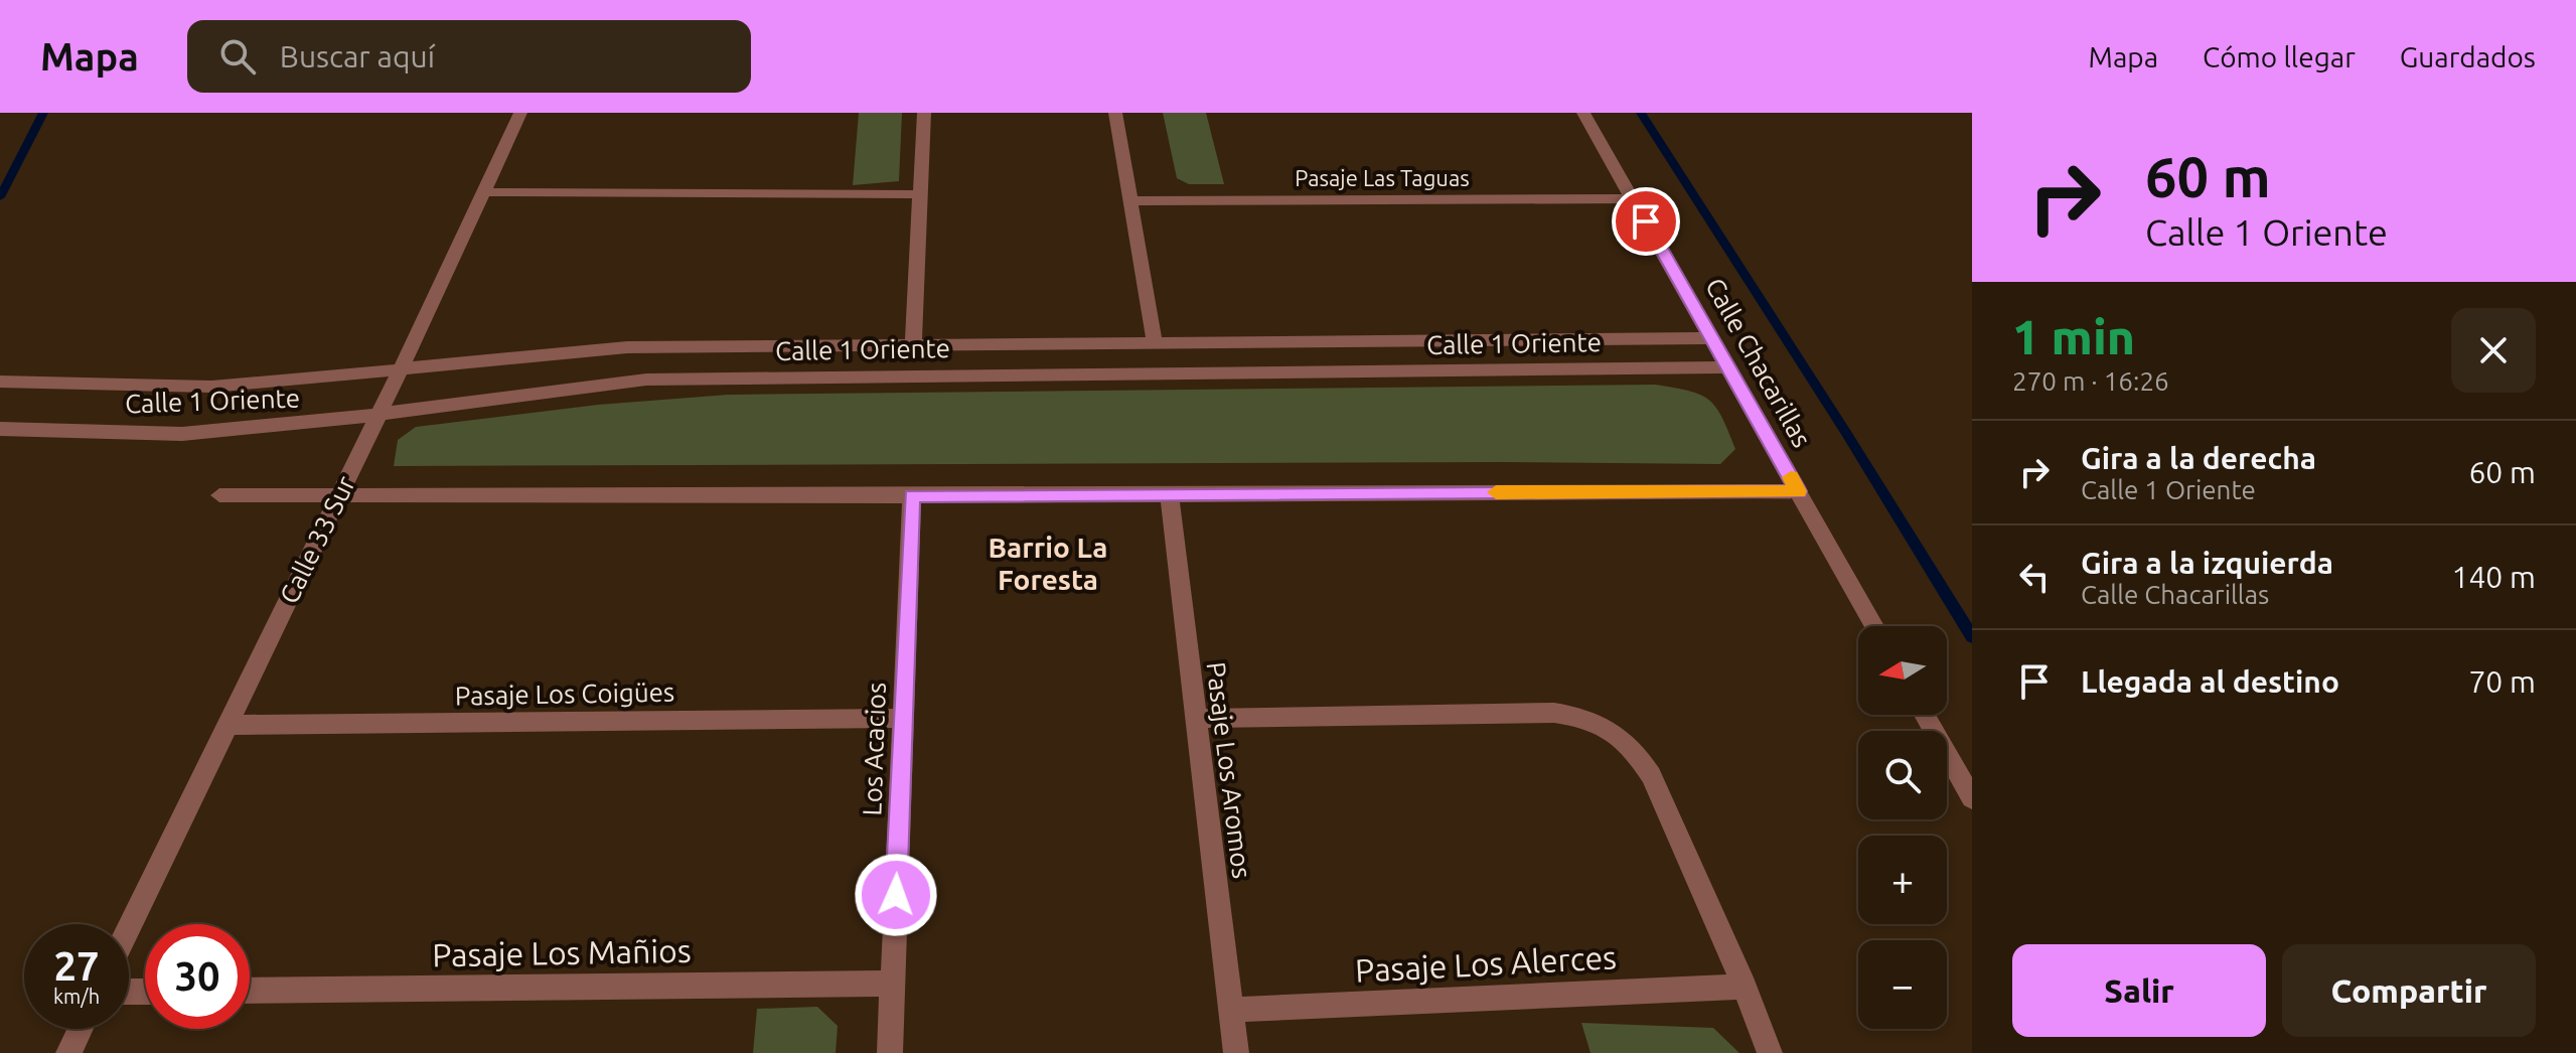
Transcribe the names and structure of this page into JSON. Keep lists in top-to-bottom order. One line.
{"streets":{"street":["Pasaje Las Taguas","Calle 1 Oriente","Calle Chacarillas","Calle 33 Sur","Pasaje Los Coigües","Los Acacios","Pasaje Los Aromos","Pasaje Los Mañios","Pasaje Los Alerces"]},"crossings":[["Pasaje Las Taguas","Calle Chacarillas"],["Calle 1 Oriente","Calle Chacarillas"],["Calle 1 Oriente","Calle 33 Sur"],["Calle 33 Sur","Pasaje Los Coigües"],["Pasaje Los Coigües","Los Acacios"],["Los Acacios","Pasaje Los Mañios"],["Pasaje Los Aromos","Pasaje Los Alerces"]],"districts":["Barrio La Foresta"],"north":"left","page":{"header":"Mapa","search":"Buscar aquí","nav":["Mapa","Cómo llegar","Guardados"],"turn":["60 m","Calle 1 Oriente"],"heading":["1 min","270 m · 16:26"],"list":[{"name":"Gira a la derecha","note":"Calle 1 Oriente","value":"60 m"},{"name":"Gira a la izquierda","note":"Calle Chacarillas","value":"140 m"},{"name":"Llegada al destino","value":"70 m"}],"map_buttons":["+","−"],"speed":"27 km/h","limit":"30","buttons":["Salir","Compartir"]}}
